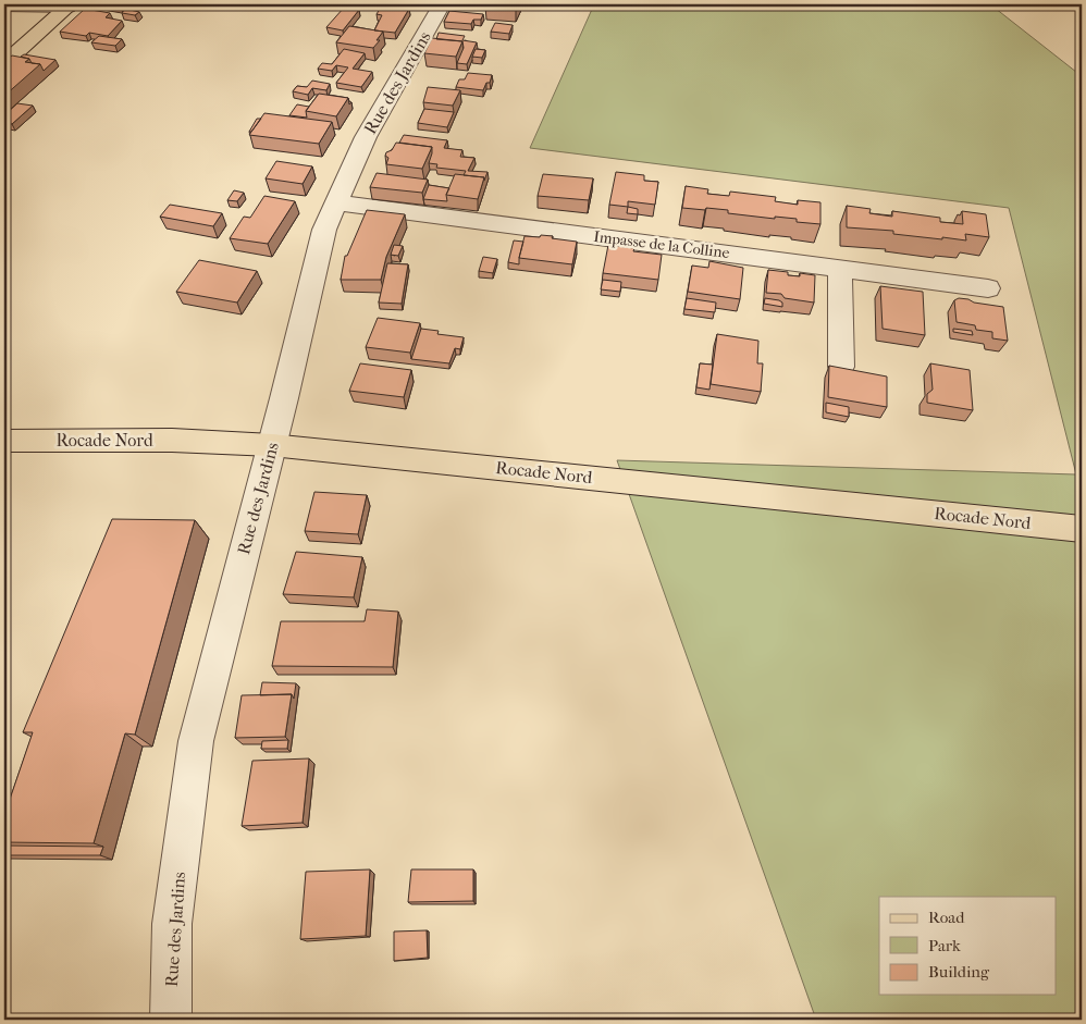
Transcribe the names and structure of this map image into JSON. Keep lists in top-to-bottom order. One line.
{"streets":{"main road":["Rocade Nord"],"street":["Rue des Jardins","Impasse de la Colline"]},"crossings":[["Rue des Jardins","Impasse de la Colline"],["Rue des Jardins","Rocade Nord"]],"legend":["Road","Park","Building"]}
